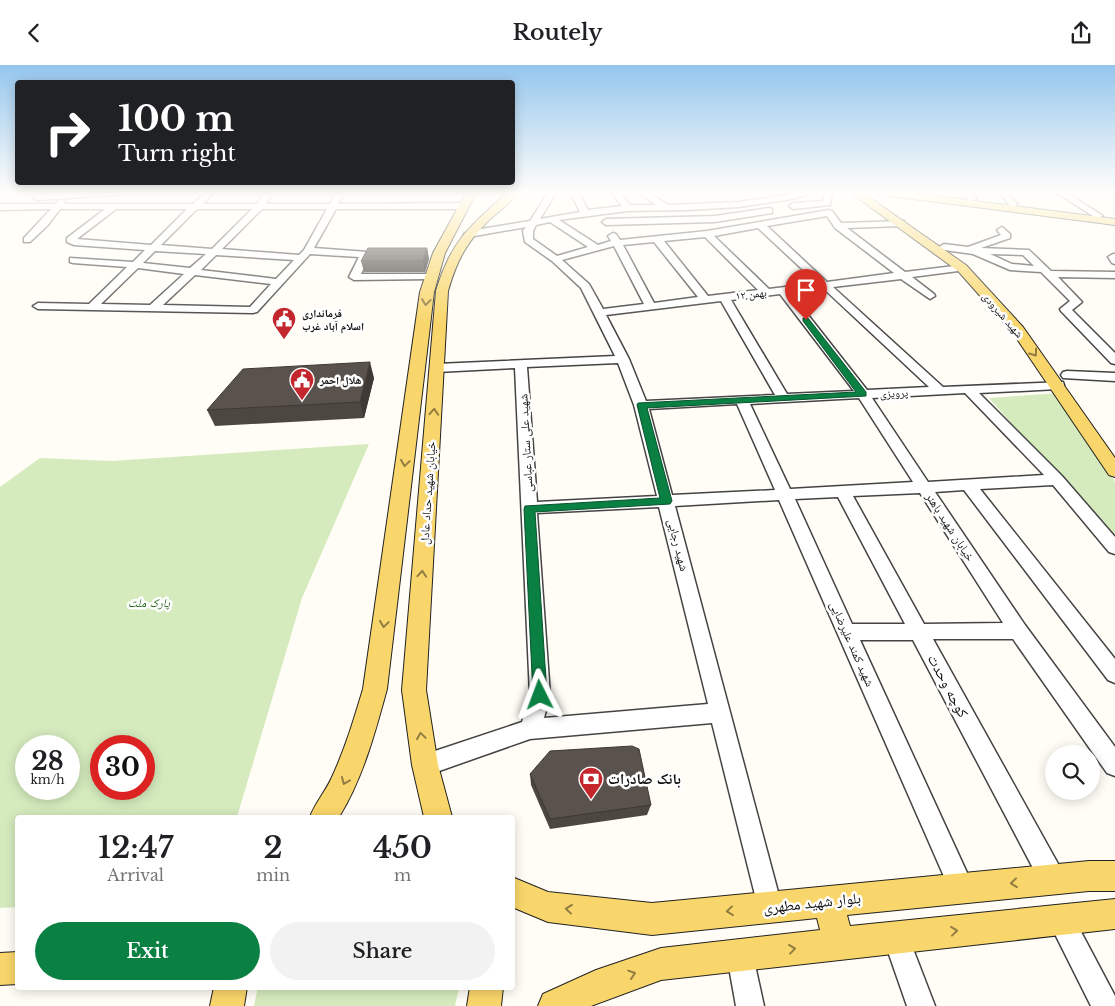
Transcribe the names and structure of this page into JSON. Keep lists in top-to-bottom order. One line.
{"streets":{"main road":["شهید شیرودی","خیابان شهید حداد عادل","بلوار شهید مطهری"],"street":["۱۲ بهمن","پرویزی","شهید علی ستار عباسی","خیابان شهید باهنر","شهید رجایی","شهید کمند علیرضایی","کوچه وحدت"]},"crossings":[["۱۲ بهمن","شهید شیرودی"],["۱۲ بهمن","خیابان شهید باهنر"],["۱۲ بهمن","شهید رجایی"],["شهید شیرودی","پرویزی"],["پرویزی","خیابان شهید باهنر"],["پرویزی","شهید رجایی"],["پرویزی","شهید کمند علیرضایی"],["شهید رجایی","بلوار شهید مطهری"],["شهید کمند علیرضایی","بلوار شهید مطهری"],["کوچه وحدت","بلوار شهید مطهری"]],"parks":["پارک ملت"],"places":{"public building":["فرمانداری اسلام آباد غرب","هلال احمر"],"bank":["بانک صادرات"]},"page":{"header":"Routely","turn":["100 m","Turn right"],"speed":"28 km/h","limit":"30","eta":["12:47","Arrival","2","min","450","m"],"buttons":["Exit","Share"]}}
